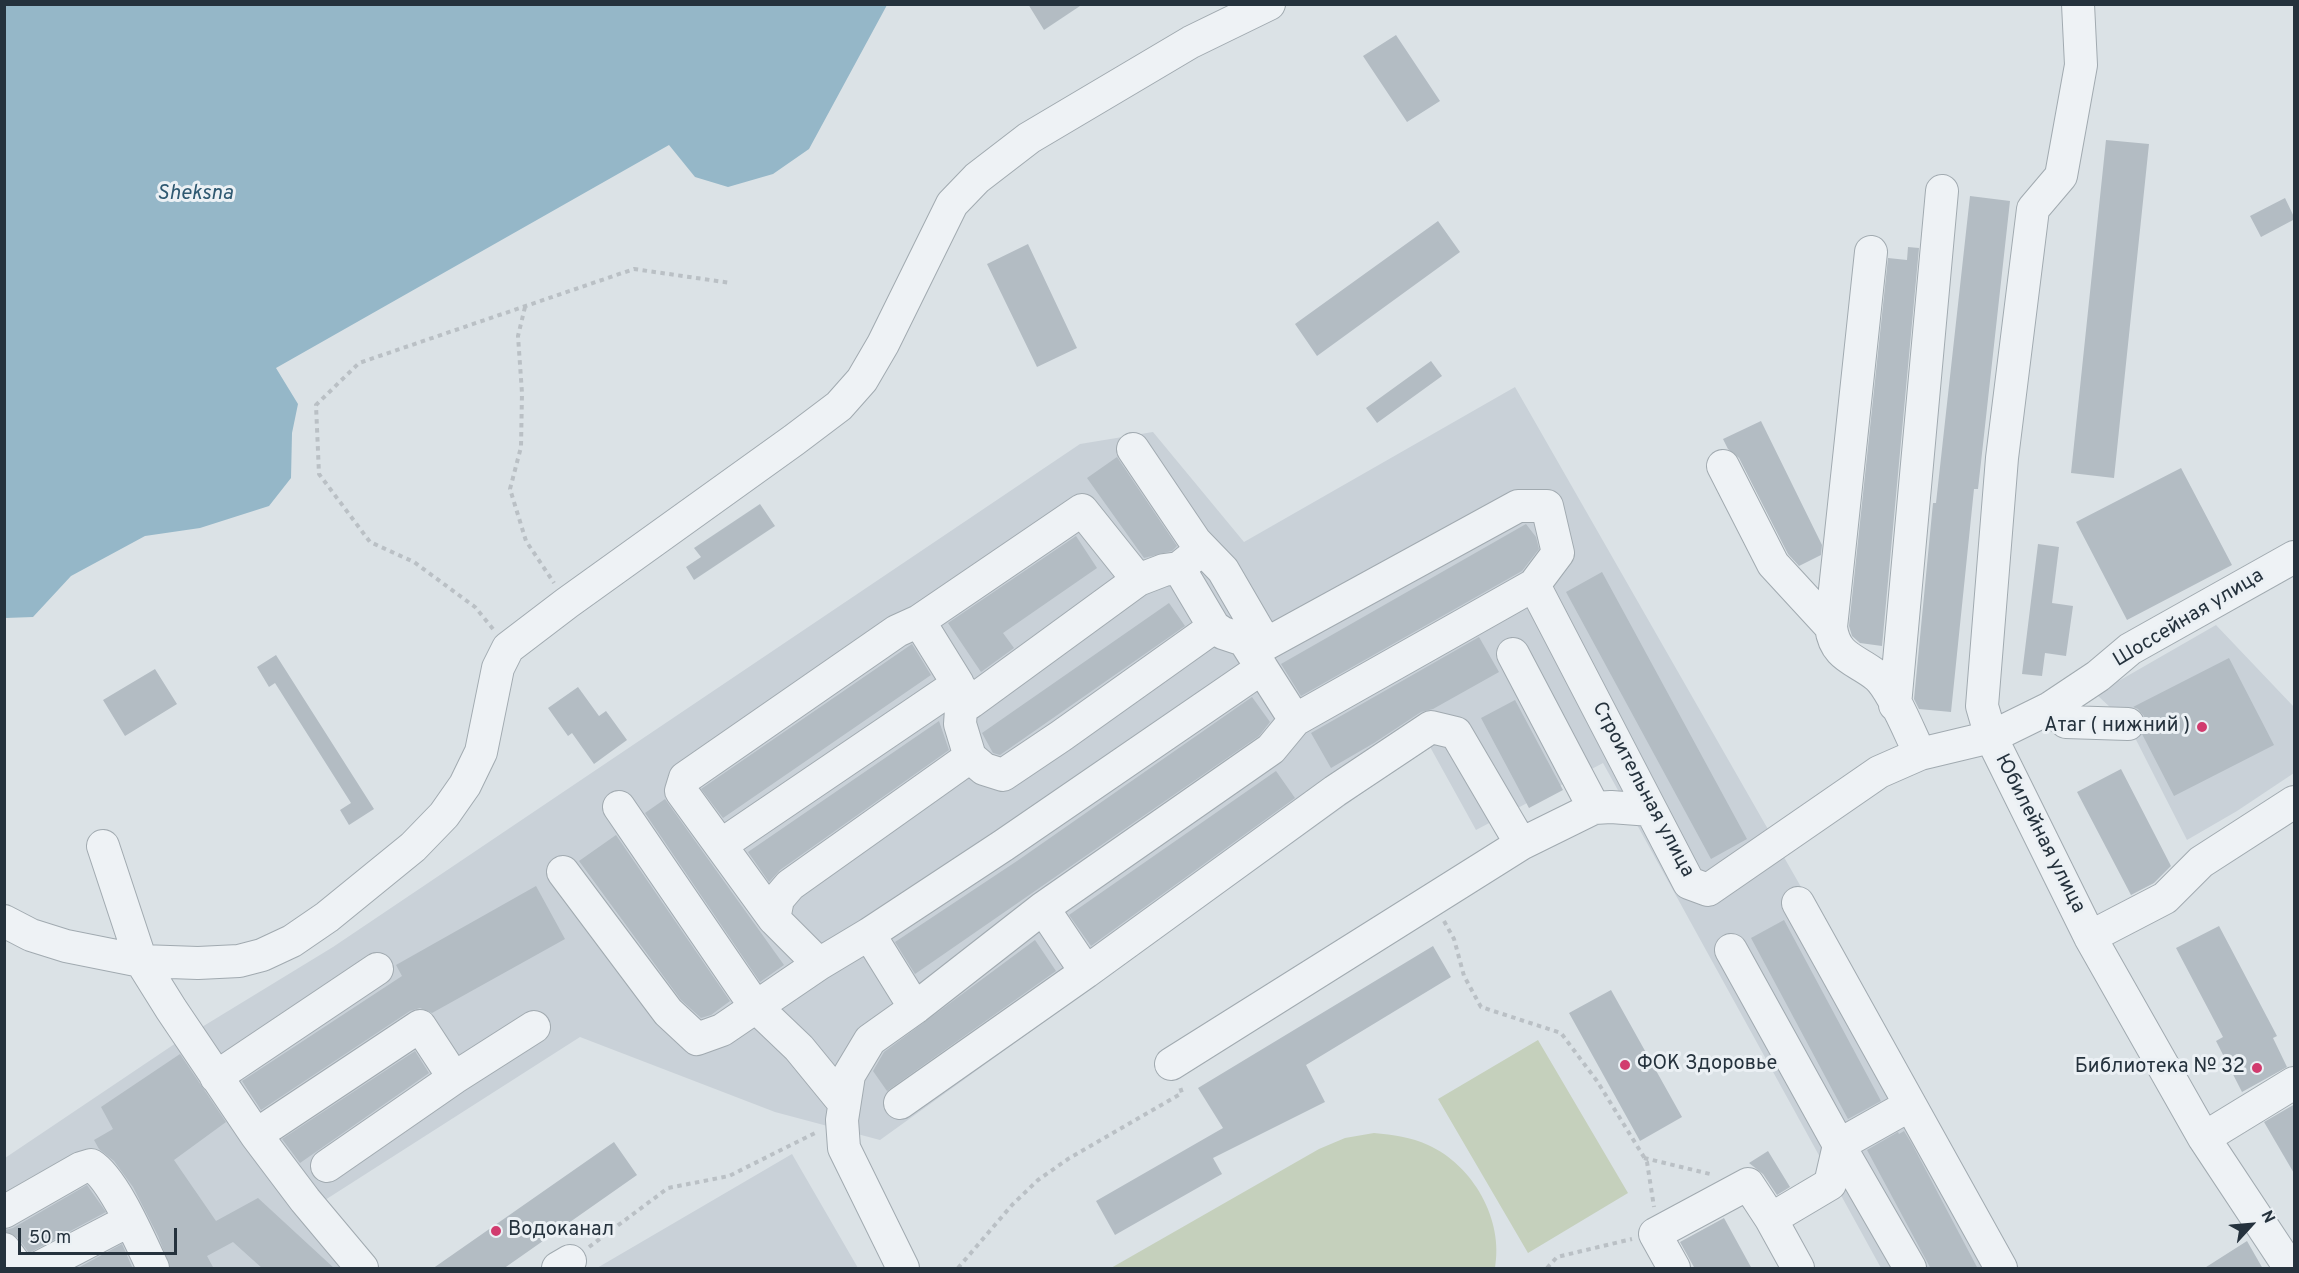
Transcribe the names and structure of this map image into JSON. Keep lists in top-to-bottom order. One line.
{"streets":{"street":["Шоссейная улица","Строительная улица","Юбилейная улица"]},"crossings":[["Шоссейная улица","Юбилейная улица"],["Строительная улица","Юбилейная улица"]],"water":["Sheksna"],"places":["Атаг ( нижний )","ФОК Здоровье","Библиотека № 32","Водоканал"],"scale_bar":"50 m","north":"top right"}
